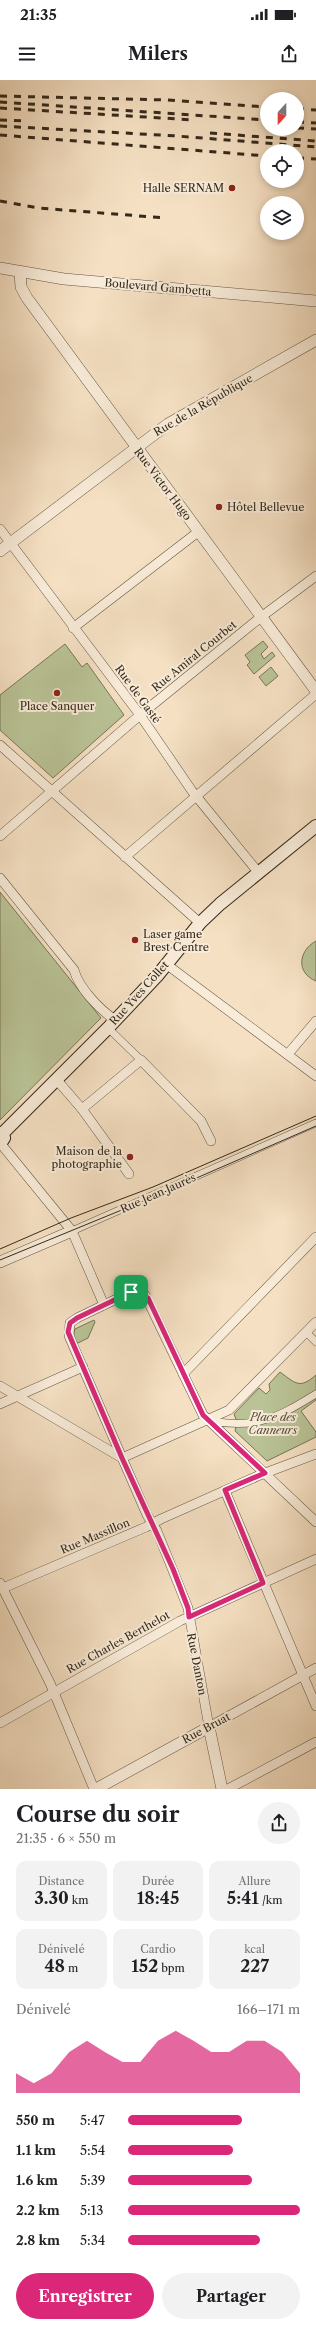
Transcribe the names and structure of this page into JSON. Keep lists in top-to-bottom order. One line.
{"streets":{"main road":["Rue Yves Collet"],"street":["Boulevard Gambetta","Rue de la République","Rue Victor Hugo","Rue Amiral Courbet","Rue de Gasté","Rue Jean Jaurès","Rue Massillon","Rue Charles Berthelot","Rue Danton","Rue Bruat"]},"crossings":[["Boulevard Gambetta","Rue Victor Hugo"],["Rue de la République","Rue Victor Hugo"],["Rue de la République","Rue de Gasté"],["Rue Victor Hugo","Rue Amiral Courbet"],["Rue Amiral Courbet","Rue de Gasté"],["Rue de Gasté","Rue Yves Collet"],["Rue Massillon","Rue Danton"],["Rue Charles Berthelot","Rue Danton"],["Rue Danton","Rue Bruat"]],"parks":["Place des Canneurs"],"places":["Halle SERNAM","Hôtel Bellevue","Place Sanquer","Laser game Brest Centre","Maison de la photographie"],"north":"bottom","page":{"status":"21:35","header":"Milers","heading":["Course du soir","21:35 · 6 × 550 m"],"stats":[["Distance","3.30 km"],["Durée","18:45"],["Allure","5:41 /km"],["Dénivelé","48 m"],["Cardio","152 bpm"],["kcal","227"]],"chart":["Dénivelé","166–171 m"],"list":[{"name":"550 m","note":"5:47"},{"name":"1.1 km","note":"5:54"},{"name":"1.6 km","note":"5:39"},{"name":"2.2 km","note":"5:13"},{"name":"2.8 km","note":"5:34"}],"buttons":["Enregistrer","Partager"]}}
